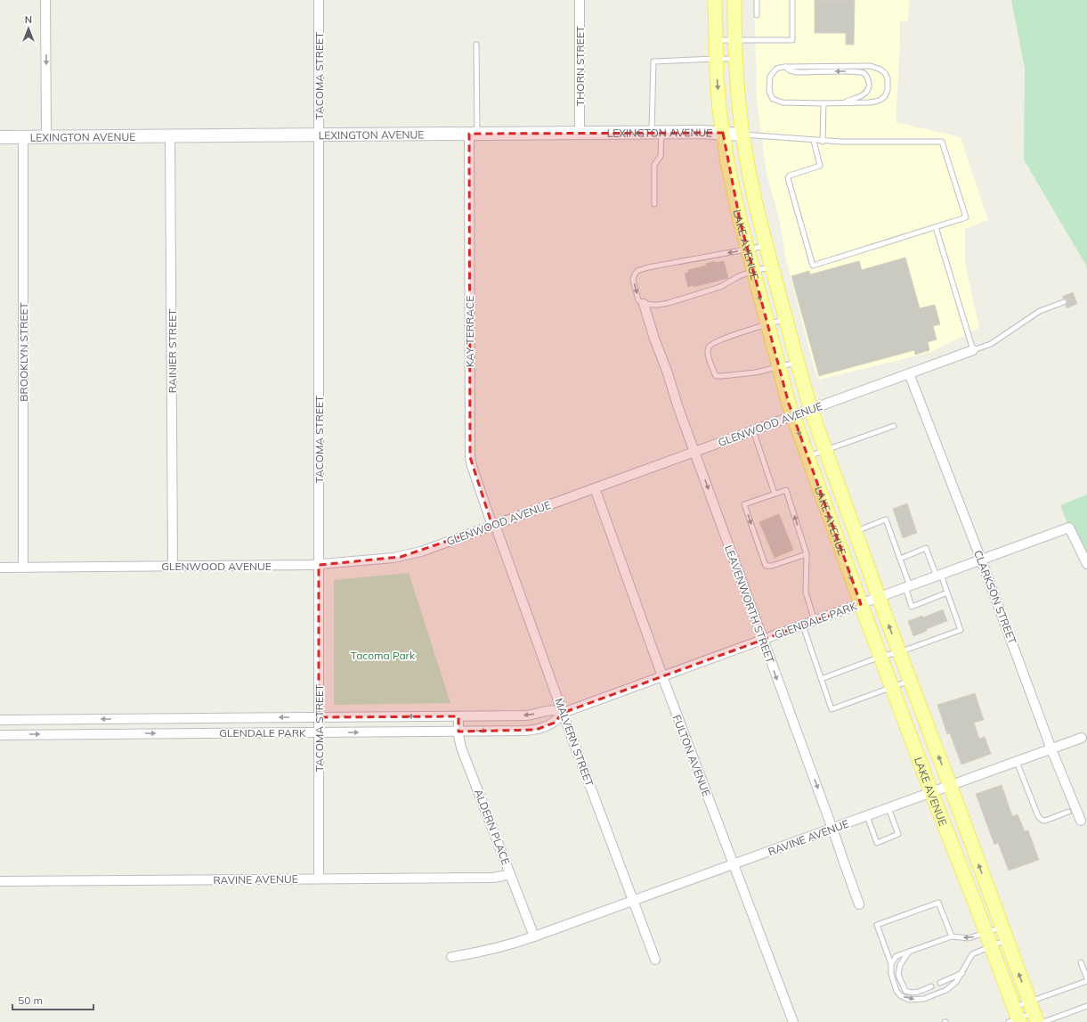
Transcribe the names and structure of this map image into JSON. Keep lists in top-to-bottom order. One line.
{"streets":{"main road":["LEXINGTON AVENUE","LAKE AVENUE"],"street":["THORN STREET","TACOMA STREET","KAY TERRACE","RAINIER STREET","BROOKLYN STREET","GLENWOOD AVENUE","CLARKSON STREET","LEAVENWORTH STREET","GLENDALE PARK","MALVERN STREET","FULTON AVENUE","ALDERN PLACE","RAVINE AVENUE"]},"crossings":[["THORN STREET","LEXINGTON AVENUE"],["TACOMA STREET","LEXINGTON AVENUE"],["TACOMA STREET","GLENWOOD AVENUE"],["TACOMA STREET","GLENDALE PARK"],["TACOMA STREET","RAVINE AVENUE"],["LEXINGTON AVENUE","LAKE AVENUE"],["LEXINGTON AVENUE","KAY TERRACE"],["LEXINGTON AVENUE","RAINIER STREET"],["LEXINGTON AVENUE","BROOKLYN STREET"],["LAKE AVENUE","GLENWOOD AVENUE"],["LAKE AVENUE","GLENDALE PARK"],["LAKE AVENUE","RAVINE AVENUE"],["KAY TERRACE","GLENWOOD AVENUE"],["KAY TERRACE","MALVERN STREET"],["RAINIER STREET","GLENWOOD AVENUE"],["BROOKLYN STREET","GLENWOOD AVENUE"],["GLENWOOD AVENUE","CLARKSON STREET"],["GLENWOOD AVENUE","LEAVENWORTH STREET"],["GLENWOOD AVENUE","MALVERN STREET"],["GLENWOOD AVENUE","FULTON AVENUE"],["CLARKSON STREET","GLENDALE PARK"],["CLARKSON STREET","RAVINE AVENUE"],["LEAVENWORTH STREET","GLENDALE PARK"],["LEAVENWORTH STREET","RAVINE AVENUE"],["GLENDALE PARK","MALVERN STREET"],["GLENDALE PARK","FULTON AVENUE"],["GLENDALE PARK","ALDERN PLACE"],["MALVERN STREET","RAVINE AVENUE"],["FULTON AVENUE","RAVINE AVENUE"],["ALDERN PLACE","RAVINE AVENUE"]],"one_way":["LEAVENWORTH STREET"],"parks":["Tacoma Park"],"scale_bar":"50 m","north":"top"}
